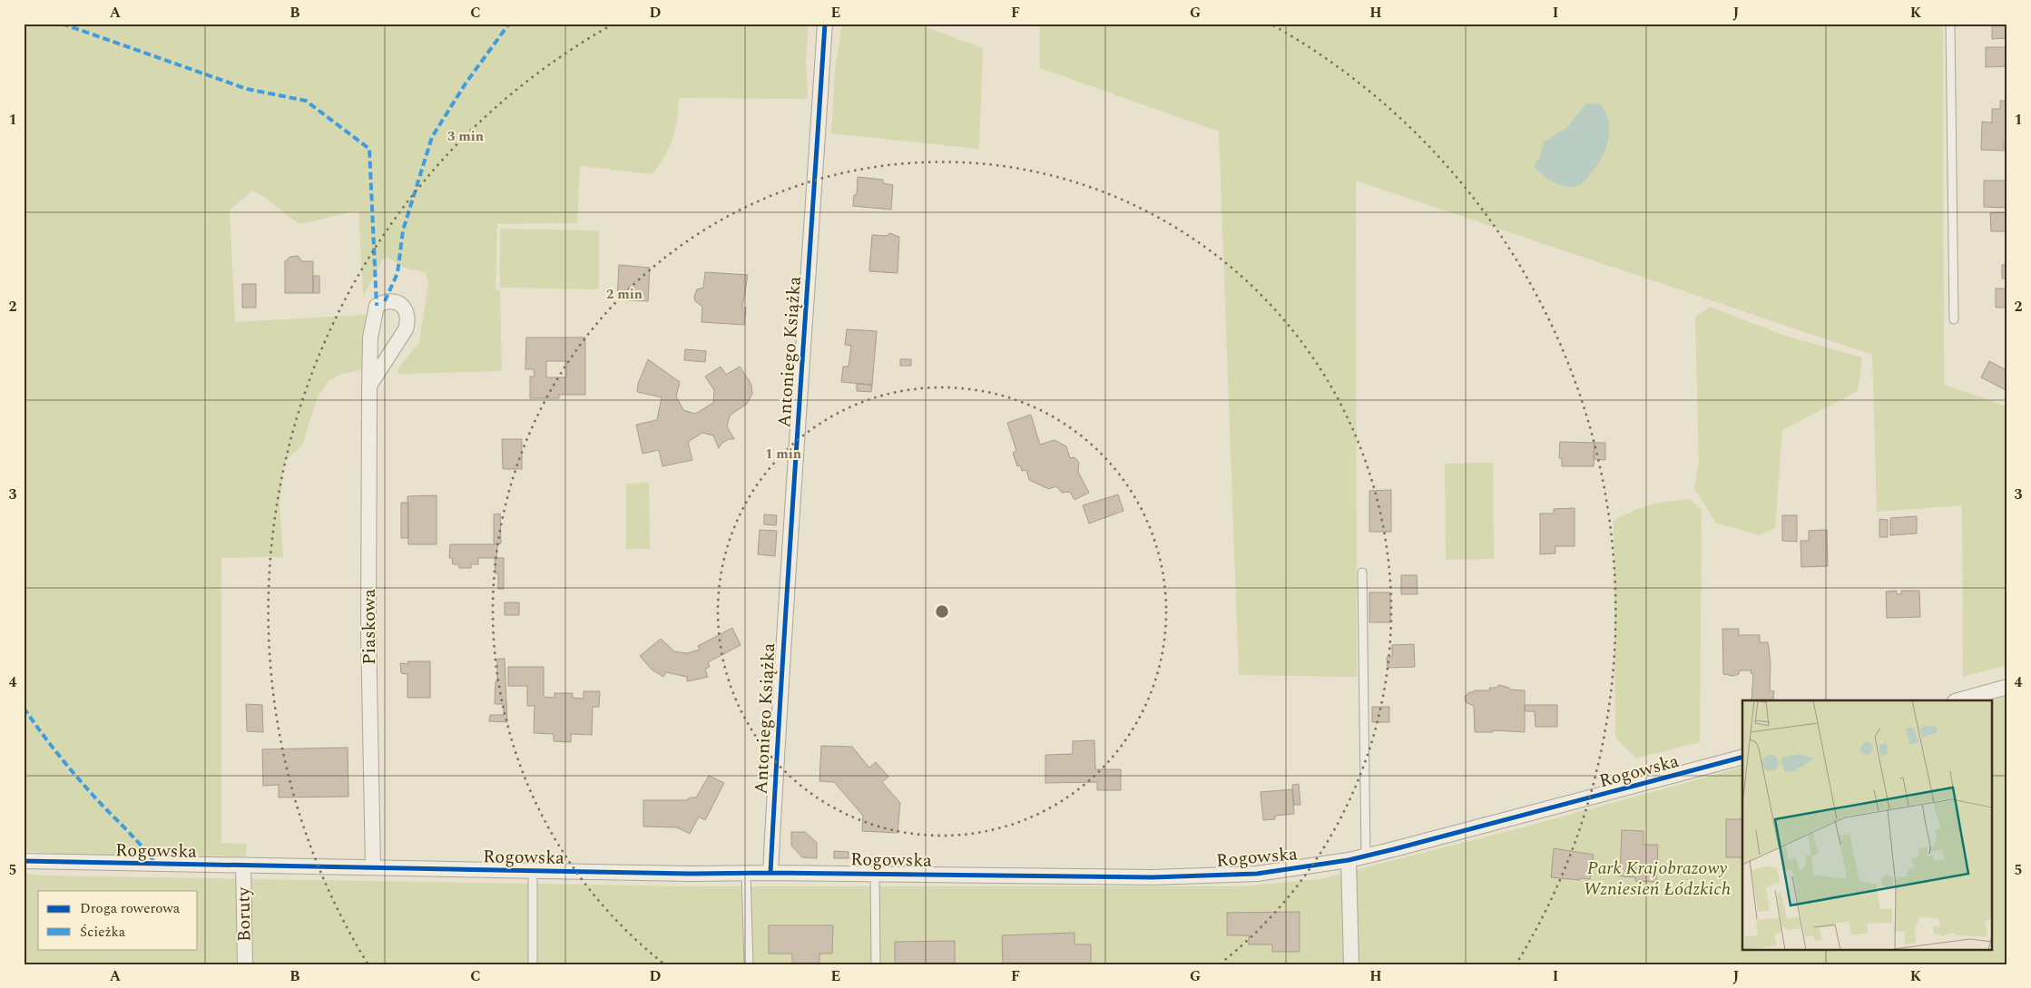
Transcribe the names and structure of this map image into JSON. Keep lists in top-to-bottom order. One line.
{"streets":{"street":["Antoniego Książka","Piaskowa","Rogowska","Boruty"]},"crossings":[["Antoniego Książka","Rogowska"],["Piaskowa","Rogowska"],["Rogowska","Boruty"]],"parks":["Park Krajobrazowy Wzniesień Łódzkich"],"legend":["Droga rowerowa","Ścieżka"],"grid":{"columns":["A","B","C","D","E","F","G","H","I","J","K"],"rows":["1","2","3","4","5"]},"rings":["3 min","2 min","1 min"]}
